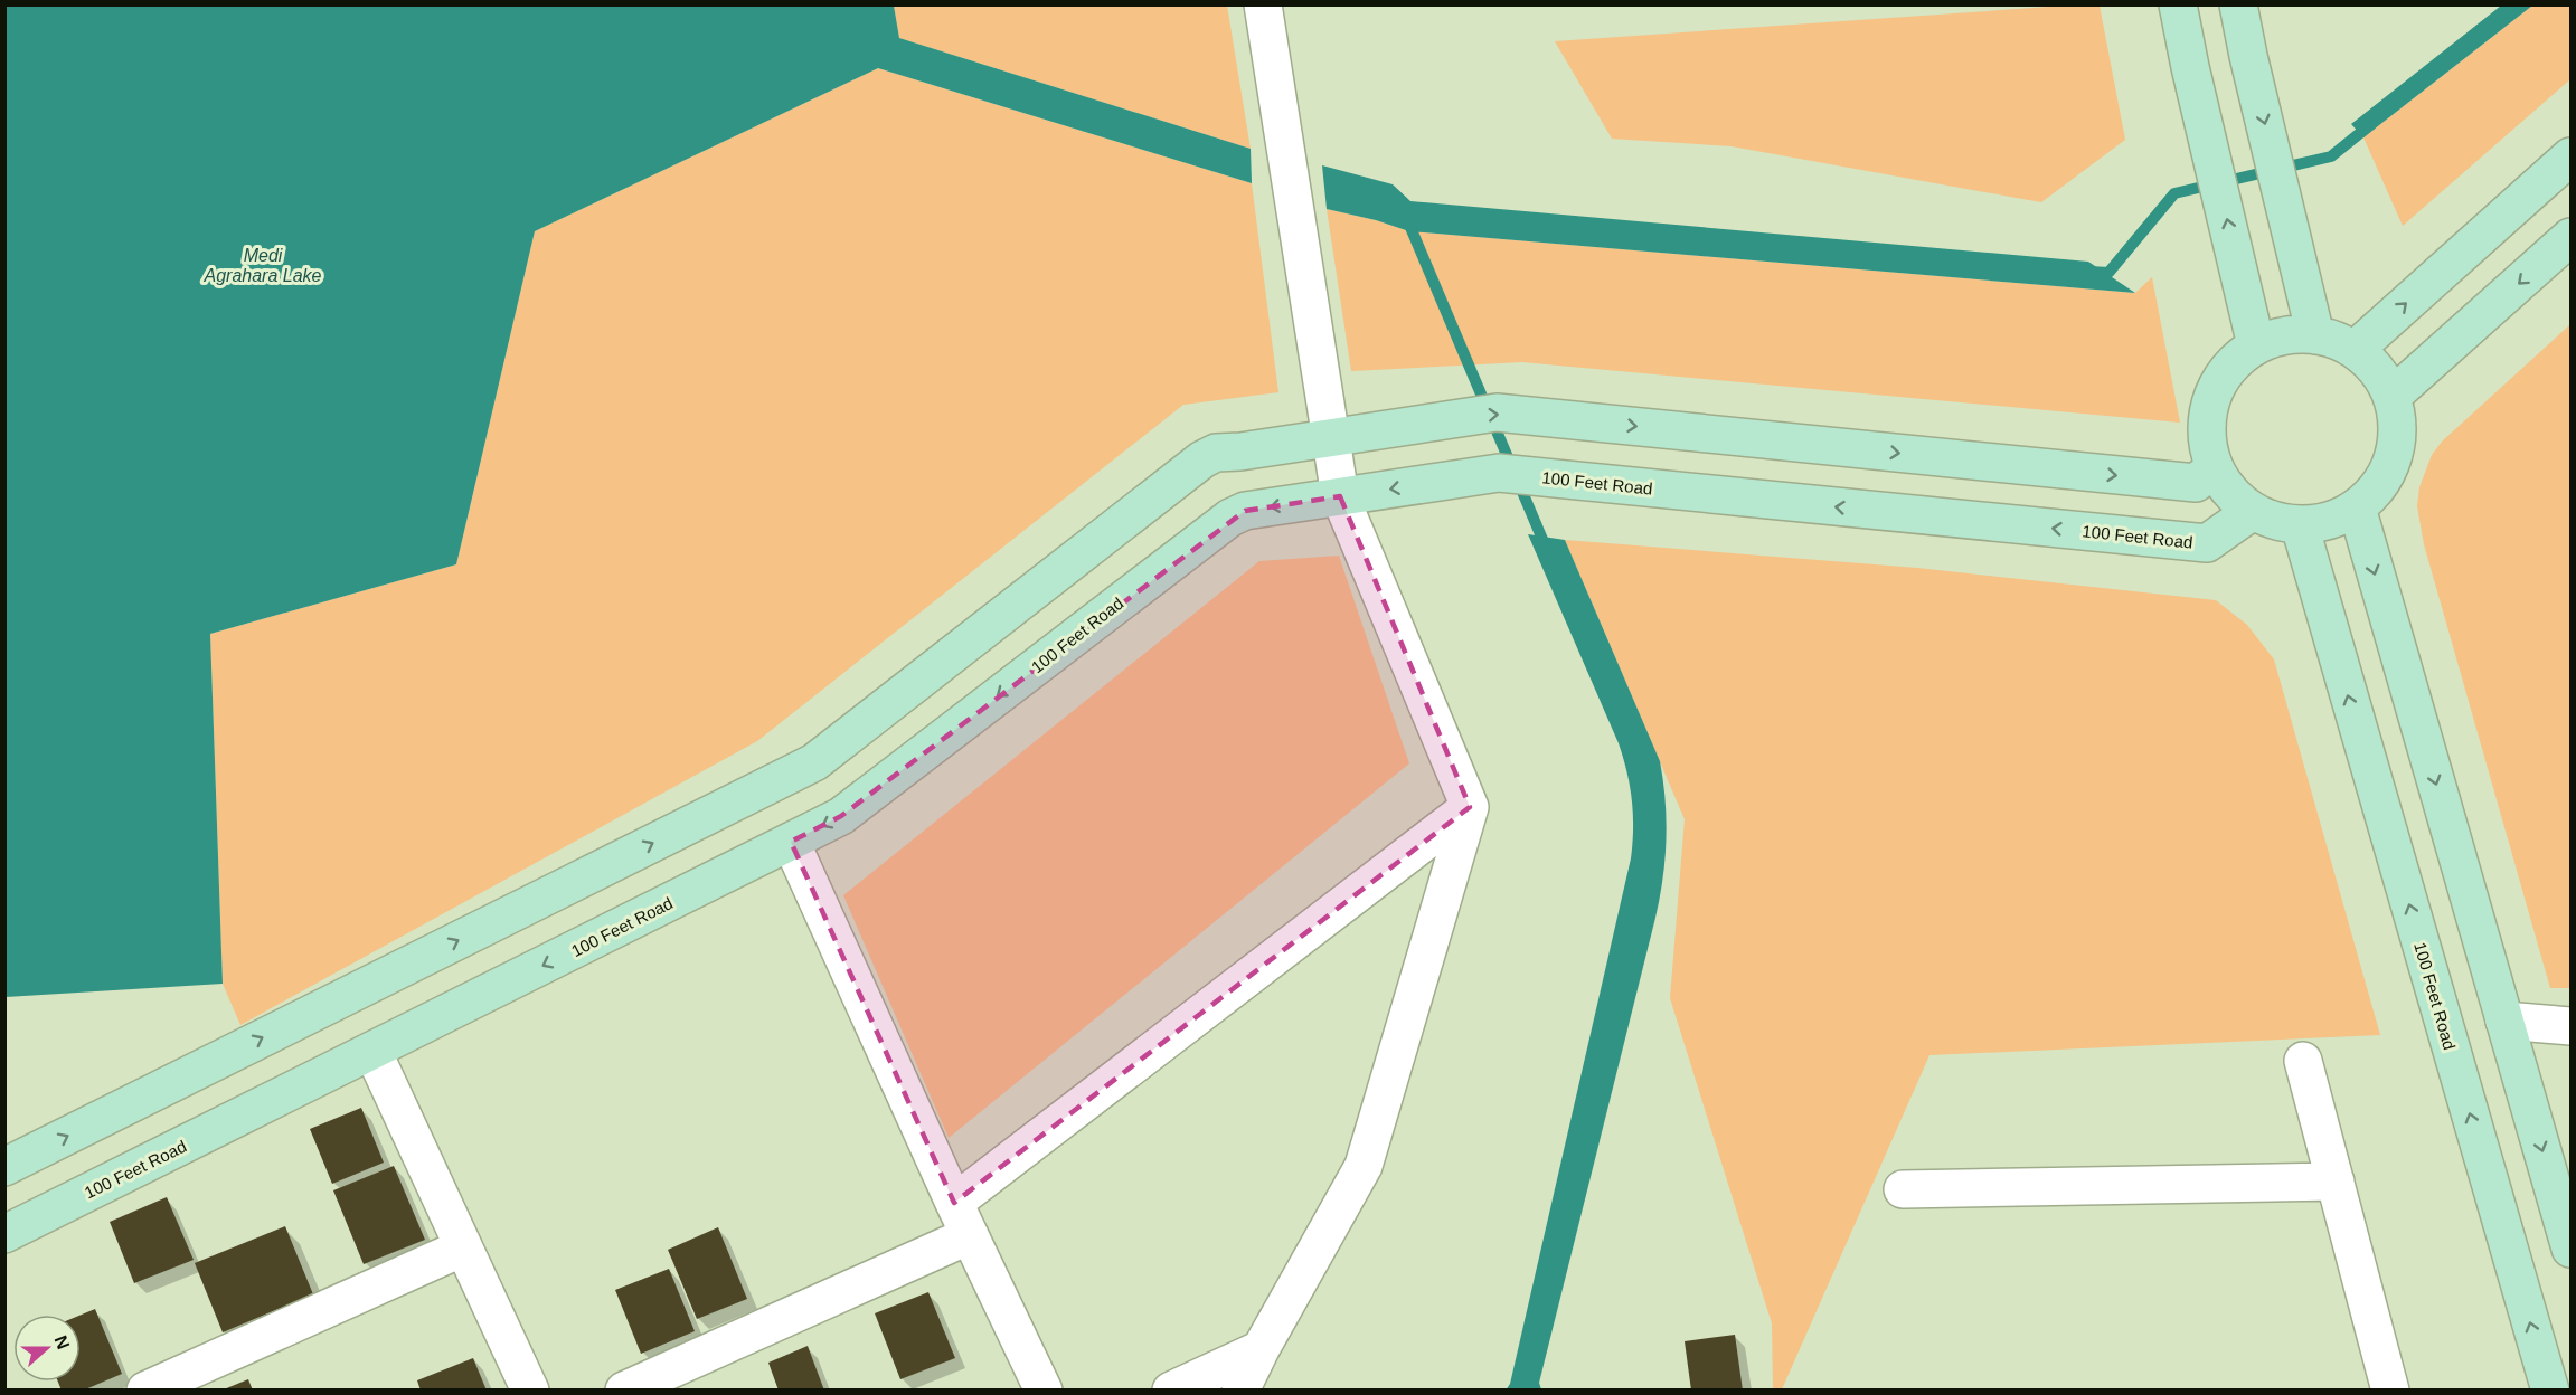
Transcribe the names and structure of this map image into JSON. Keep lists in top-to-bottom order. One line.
{"streets":{"main road":["100 Feet Road"]},"water":["Medi Agrahara Lake"],"north":"right"}
